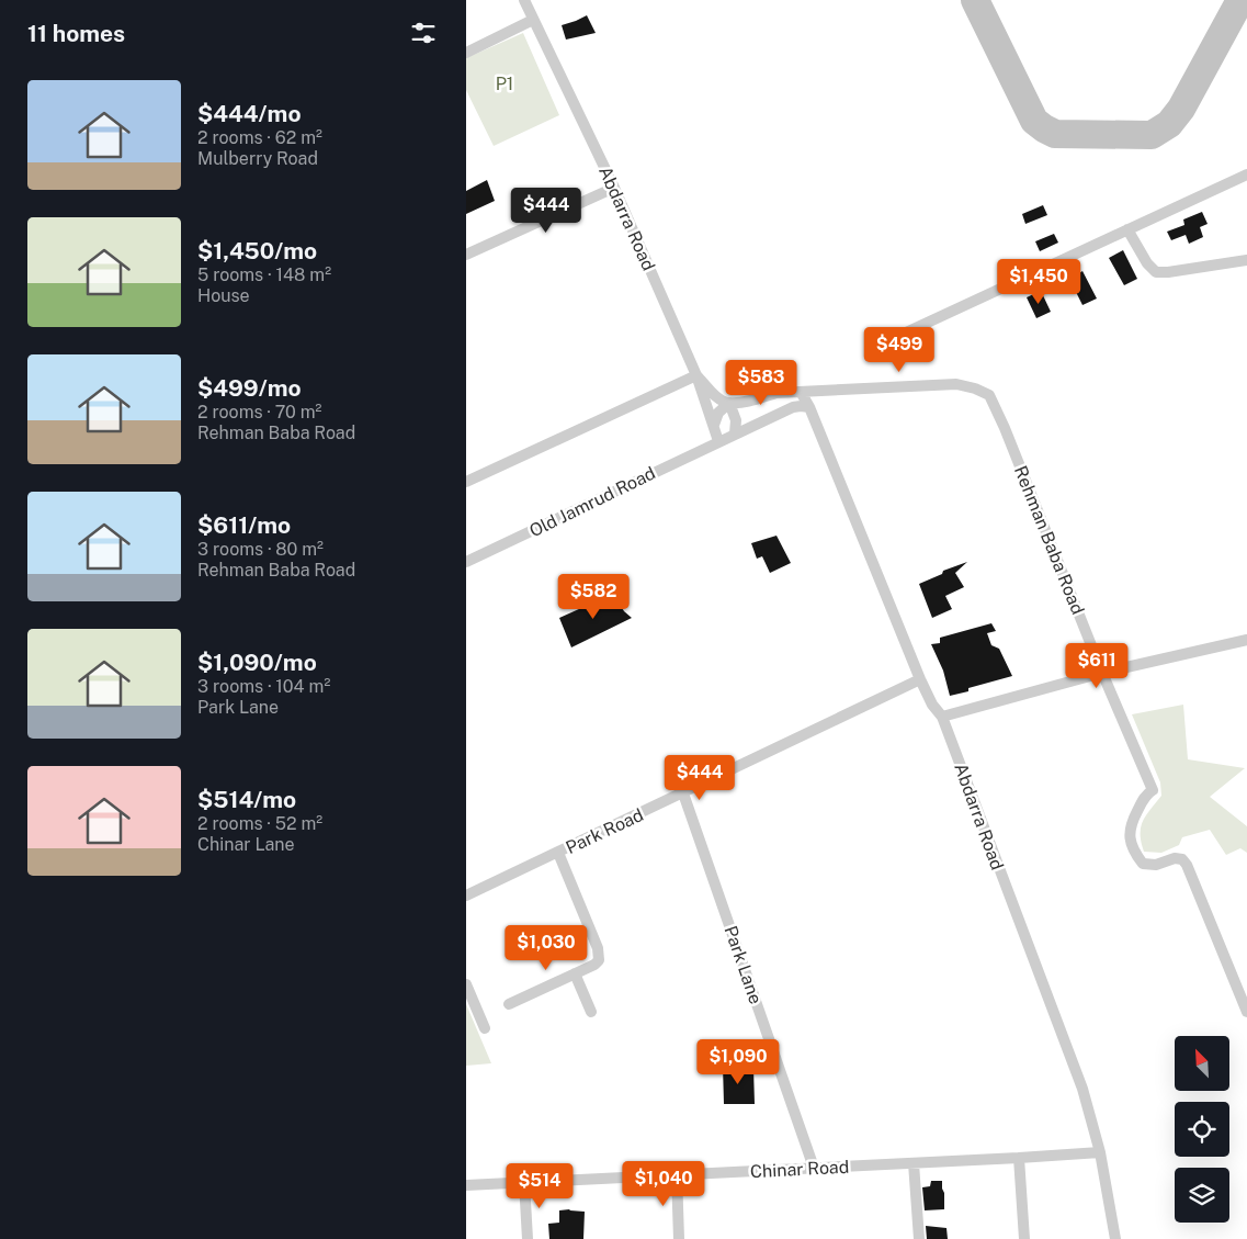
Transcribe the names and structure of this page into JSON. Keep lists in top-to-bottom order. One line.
{"streets":{"street":["Abdarra Road","Old Jamrud Road","Rehman Baba Road","Park Road","Park Lane","Chinar Road"]},"crossings":[["Abdarra Road","Old Jamrud Road"],["Abdarra Road","Park Road"],["Abdarra Road","Chinar Road"],["Park Road","Park Lane"],["Park Lane","Chinar Road"]],"parks":["P1"],"north":"top left","page":{"heading":"11 homes","list":[{"name":"$444/mo","note":"2 rooms · 62 m² · Mulberry Road"},{"name":"$1,450/mo","note":"5 rooms · 148 m² · House"},{"name":"$499/mo","note":"2 rooms · 70 m² · Rehman Baba Road"},{"name":"$611/mo","note":"3 rooms · 80 m² · Rehman Baba Road"},{"name":"$1,090/mo","note":"3 rooms · 104 m² · Park Lane"},{"name":"$514/mo","note":"2 rooms · 52 m² · Chinar Lane"}],"price":["$444","$1,450","$499","$583","$582","$611","$444","$1,030","$1,090","$1,040","$514"]}}
